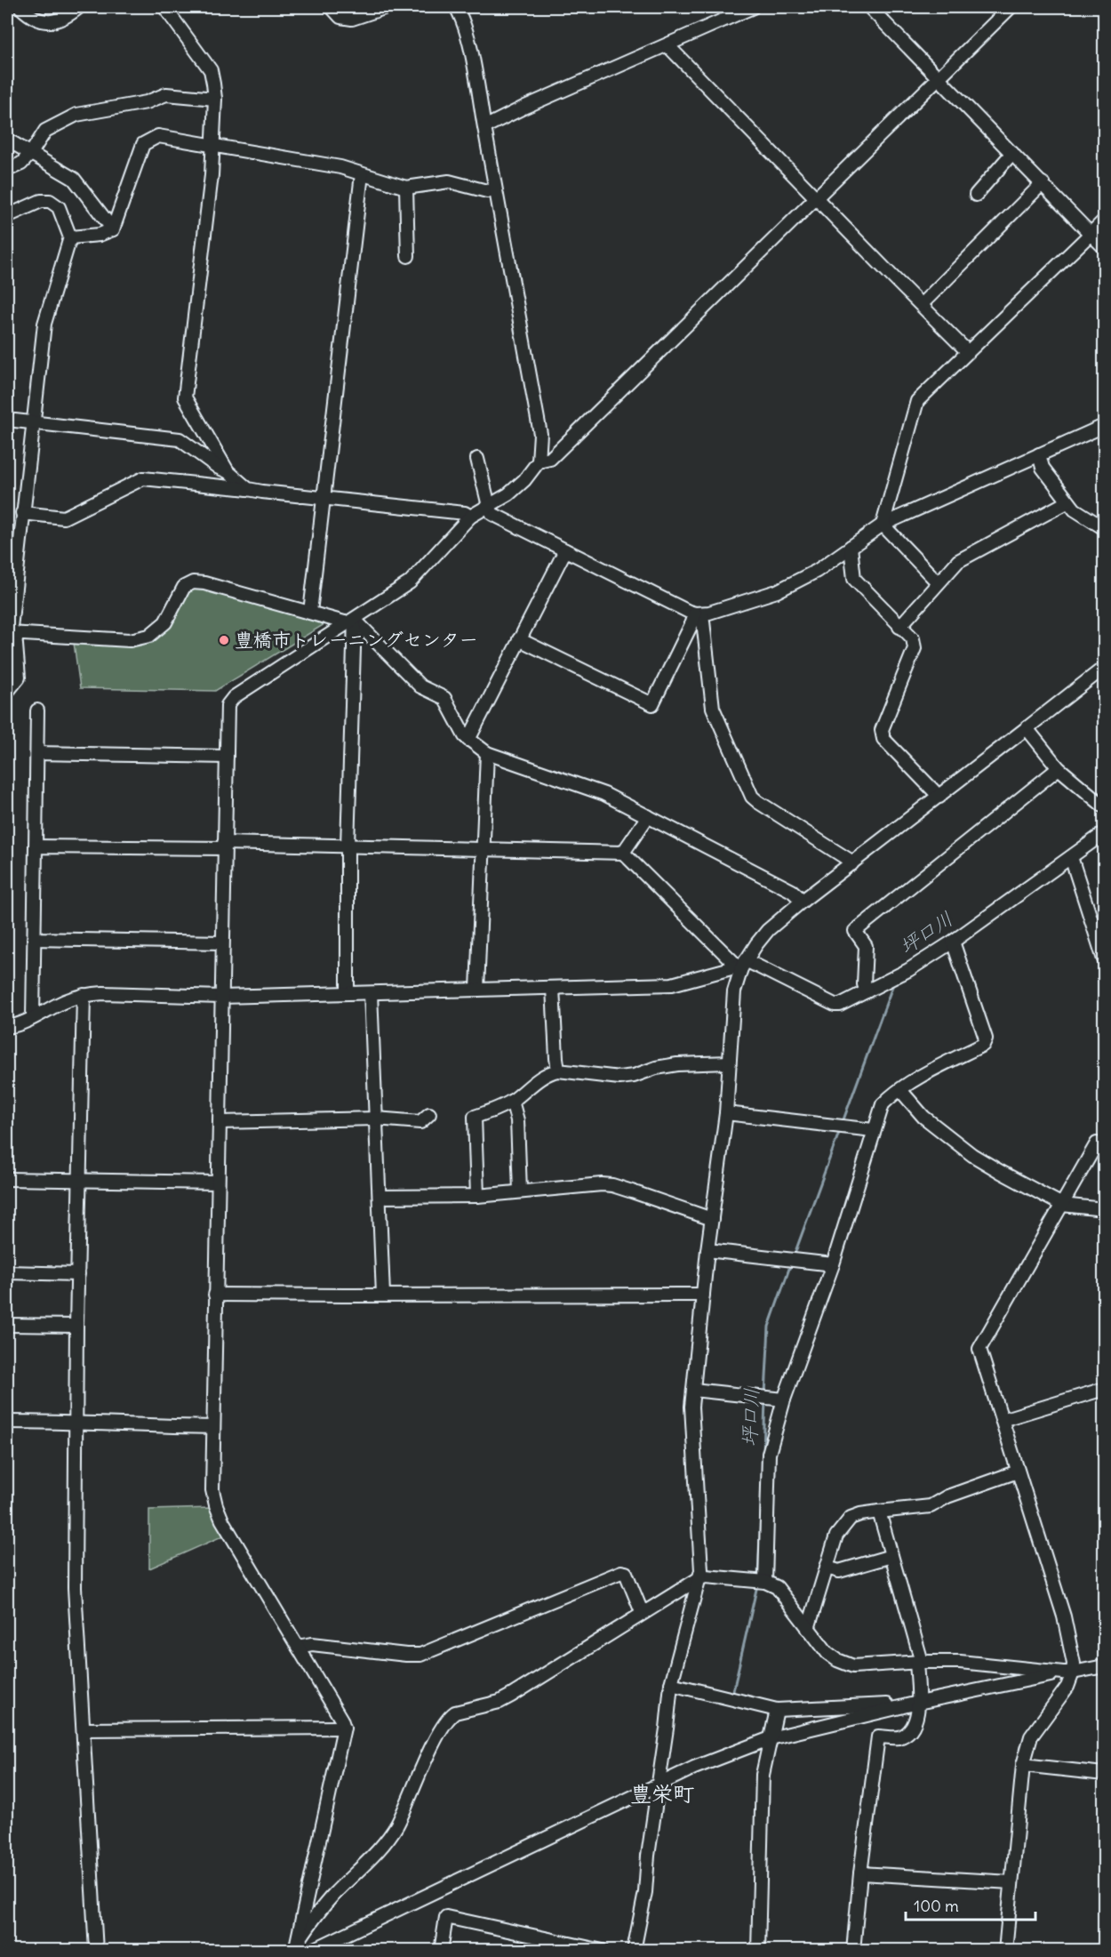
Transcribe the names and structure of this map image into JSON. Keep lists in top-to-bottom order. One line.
{"districts":["豊栄町"],"water":["坪口川"],"places":["豊橋市トレーニングセンター"],"scale_bar":"100 m"}
